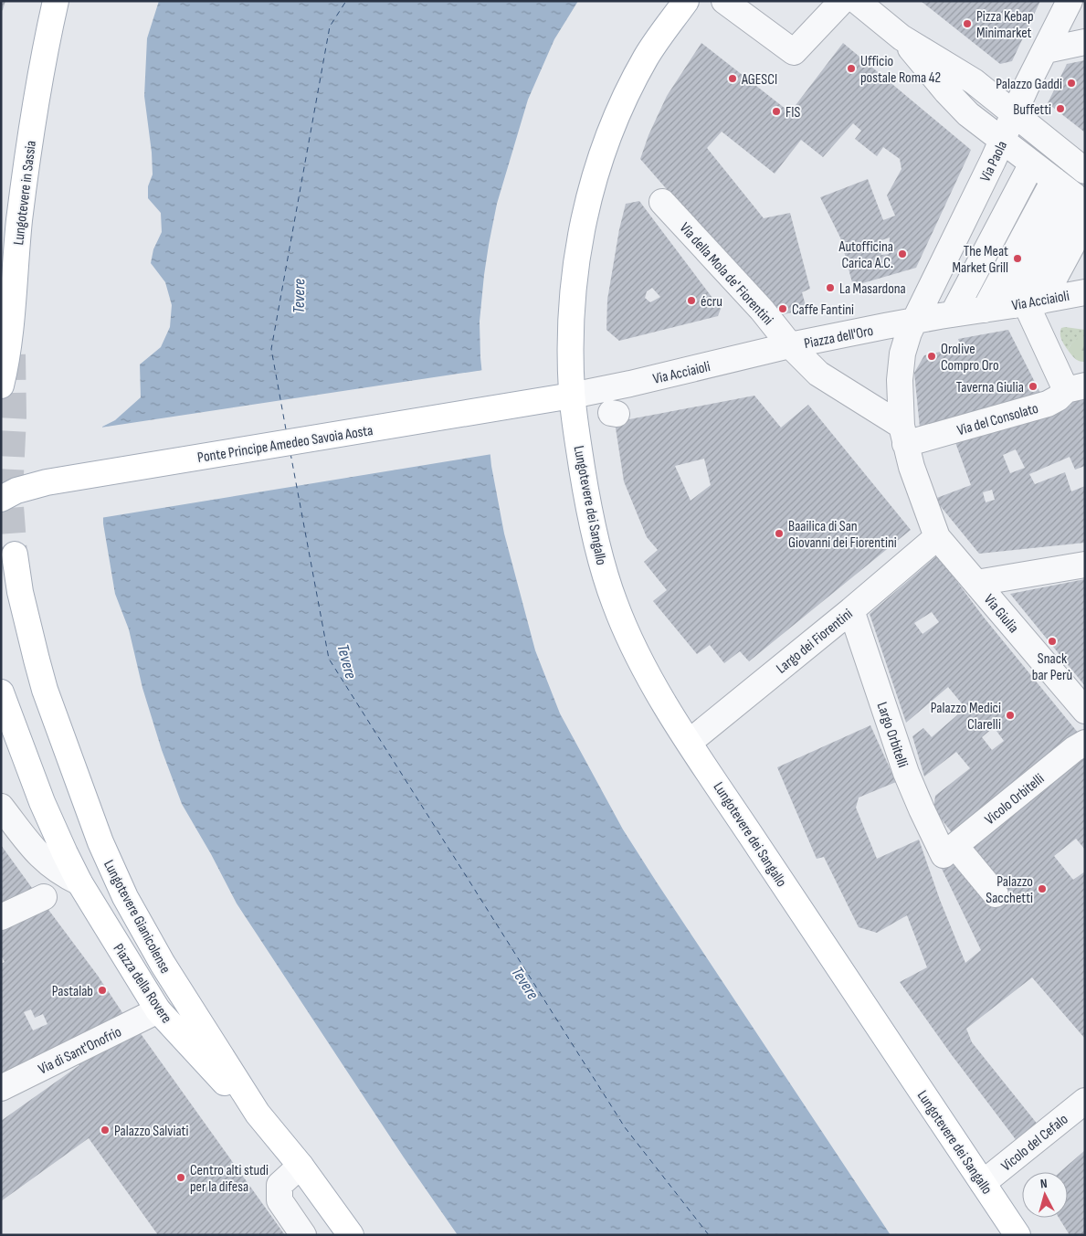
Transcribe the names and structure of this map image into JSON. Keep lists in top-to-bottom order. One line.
{"streets":{"main road":["Lungotevere in Sassia","Ponte Principe Amedeo Savoia Aosta","Lungotevere dei Sangallo","Lungotevere Gianicolense","Piazza della Rovere"],"street":["Via Paola","Via della Mola de' Fiorentini","Via Acciaioli","Piazza dell'Oro","Via del Consolato","Via Giulia","Largo dei Fiorentini","Largo Orbitelli","Vicolo Orbitelli","Via di Sant'Onofrio","Vicolo del Cefalo"]},"crossings":[["Via Paola","Via Acciaioli"],["Via Paola","Piazza dell'Oro"],["Via della Mola de' Fiorentini","Via Acciaioli"],["Via della Mola de' Fiorentini","Piazza dell'Oro"],["Via Acciaioli","Piazza dell'Oro"],["Via Acciaioli","Ponte Principe Amedeo Savoia Aosta"],["Via Acciaioli","Lungotevere dei Sangallo"],["Piazza dell'Oro","Via del Consolato"],["Piazza dell'Oro","Via Giulia"],["Via del Consolato","Via Giulia"],["Ponte Principe Amedeo Savoia Aosta","Lungotevere dei Sangallo"],["Lungotevere dei Sangallo","Largo dei Fiorentini"],["Lungotevere dei Sangallo","Vicolo del Cefalo"],["Via Giulia","Largo dei Fiorentini"],["Largo dei Fiorentini","Largo Orbitelli"],["Largo Orbitelli","Vicolo Orbitelli"],["Lungotevere Gianicolense","Piazza della Rovere"],["Piazza della Rovere","Via di Sant'Onofrio"]],"water":["Tevere"],"places":["Pizza Kebap Minimarket","Ufficio postale Roma 42","AGESCI","Palazzo Gaddi","Buffetti","FIS","Autofficina Carica A.C.","The Meat Market Grill","La Masardona","écru","Caffe Fantini","Orolive Compro Oro","Taverna Giulia","Baailica di San Giovanni dei Fiorentini","Snack bar Perù","Palazzo Medici Clarelli","Palazzo Sacchetti","Pastalab","Palazzo Salviati","Centro alti studi per la difesa"],"north":"top"}
